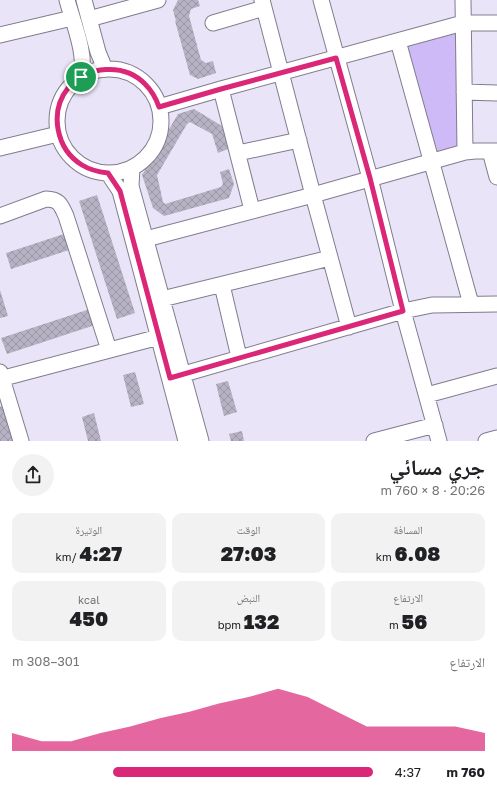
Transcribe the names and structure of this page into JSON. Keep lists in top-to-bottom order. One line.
{"page":{"heading":["جري مسائي","20:26 · 8 × 760 m"],"stats":[["المسافة","6.08 km"],["الوقت","27:03"],["الوتيرة","4:27 /km"],["الارتفاع","56 m"],["النبض","132 bpm"],["kcal","450"]],"chart":["الارتفاع","301–308 m"],"list":[{"name":"760 m","note":"4:37"}]}}
